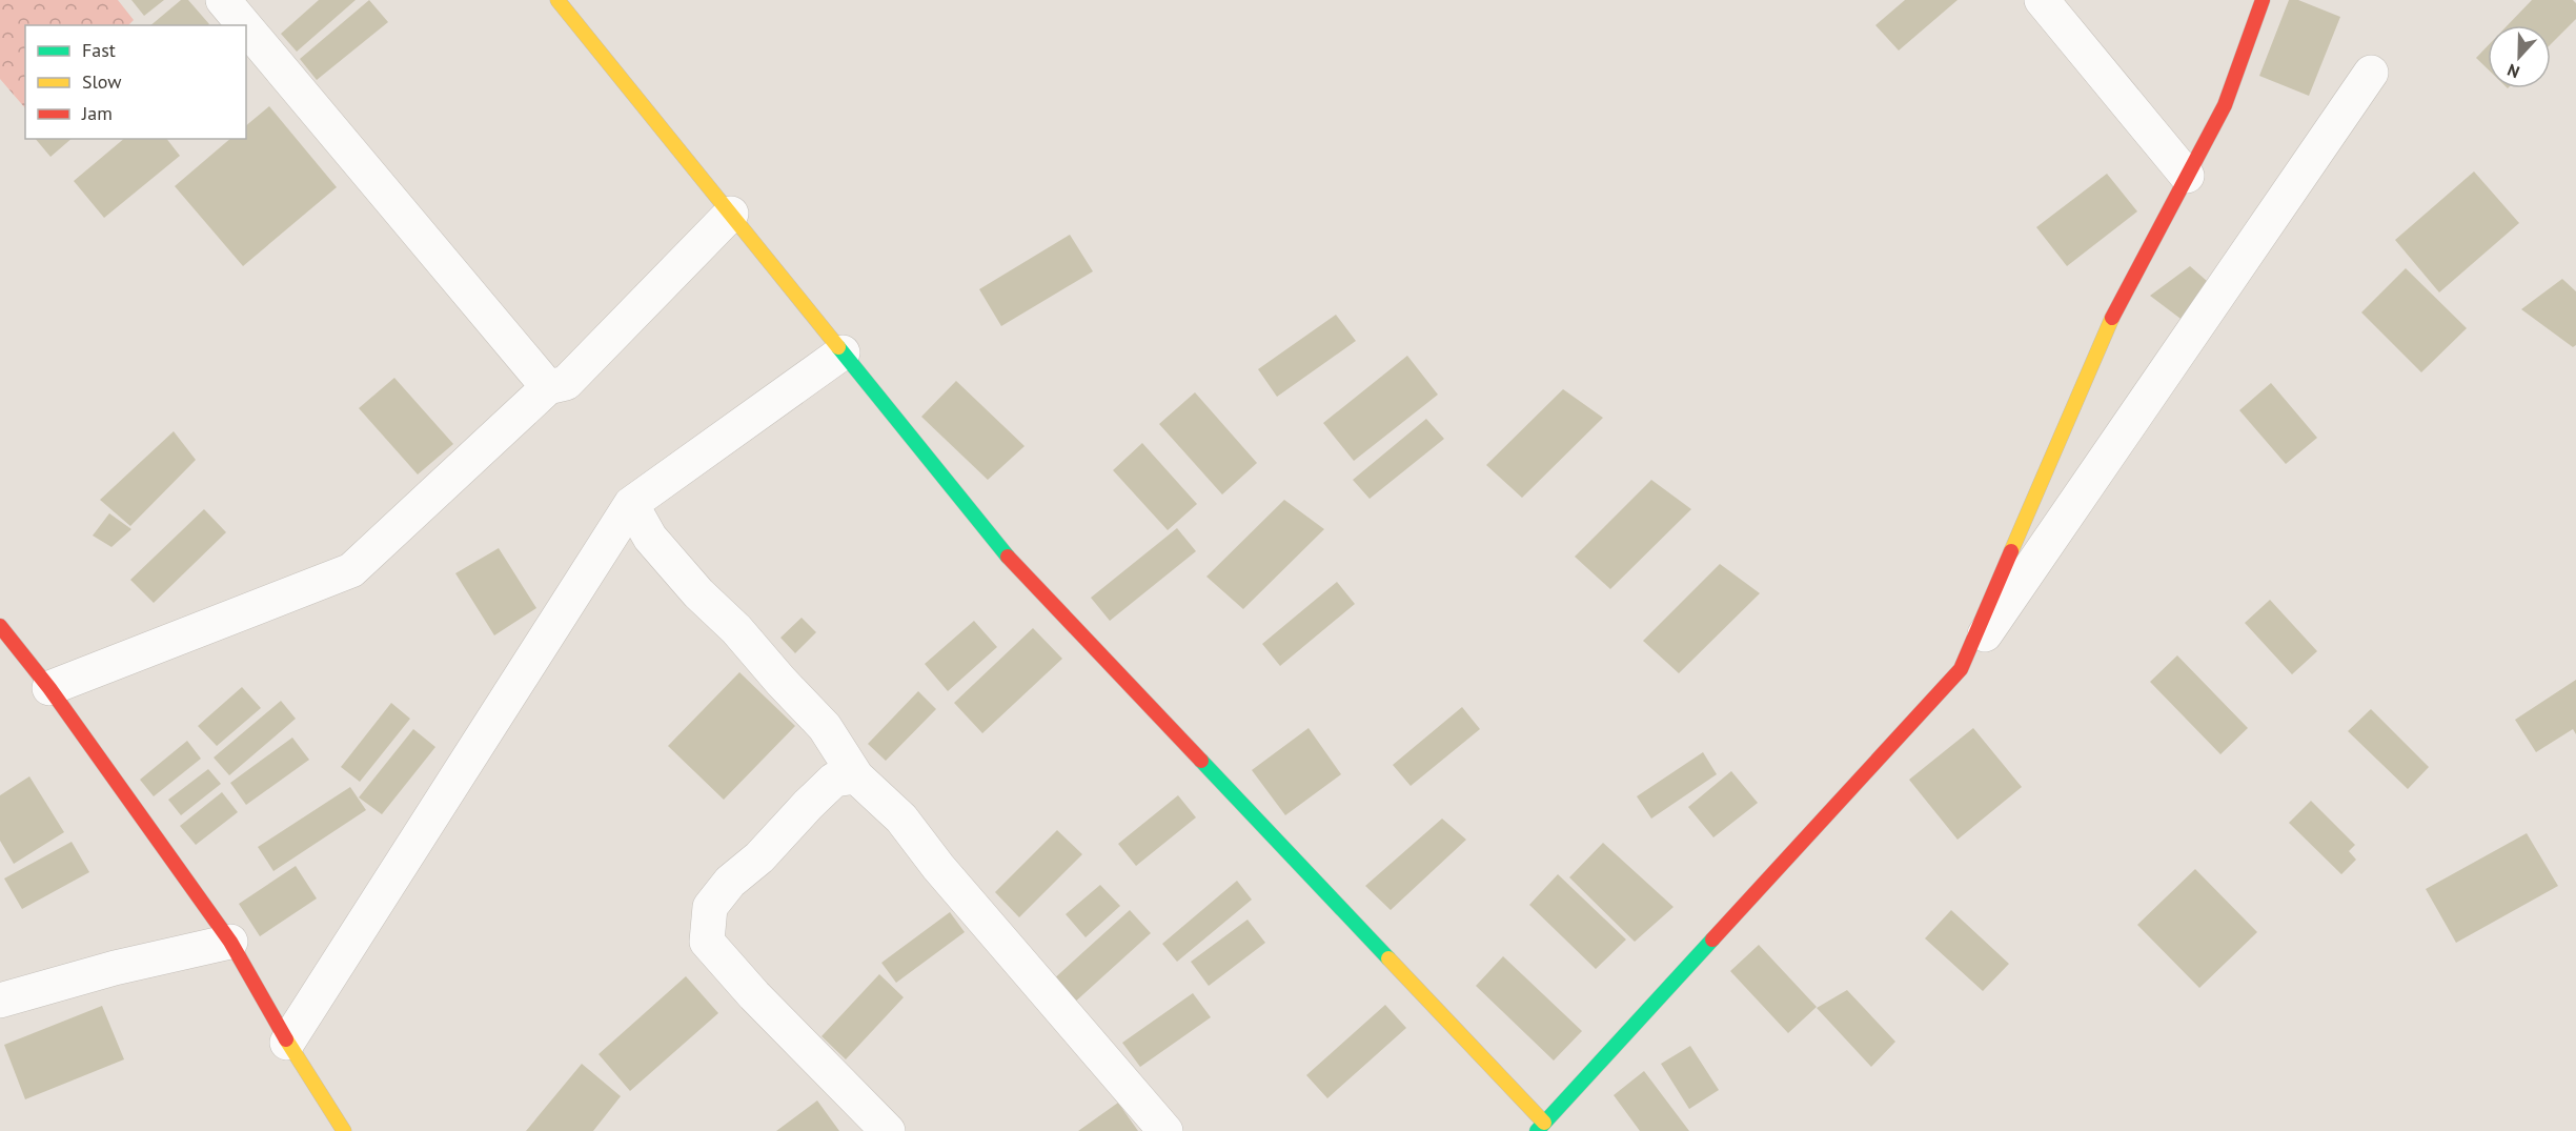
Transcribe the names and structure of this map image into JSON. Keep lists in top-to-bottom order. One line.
{"legend":["Fast","Slow","Jam"],"north":"bottom"}
